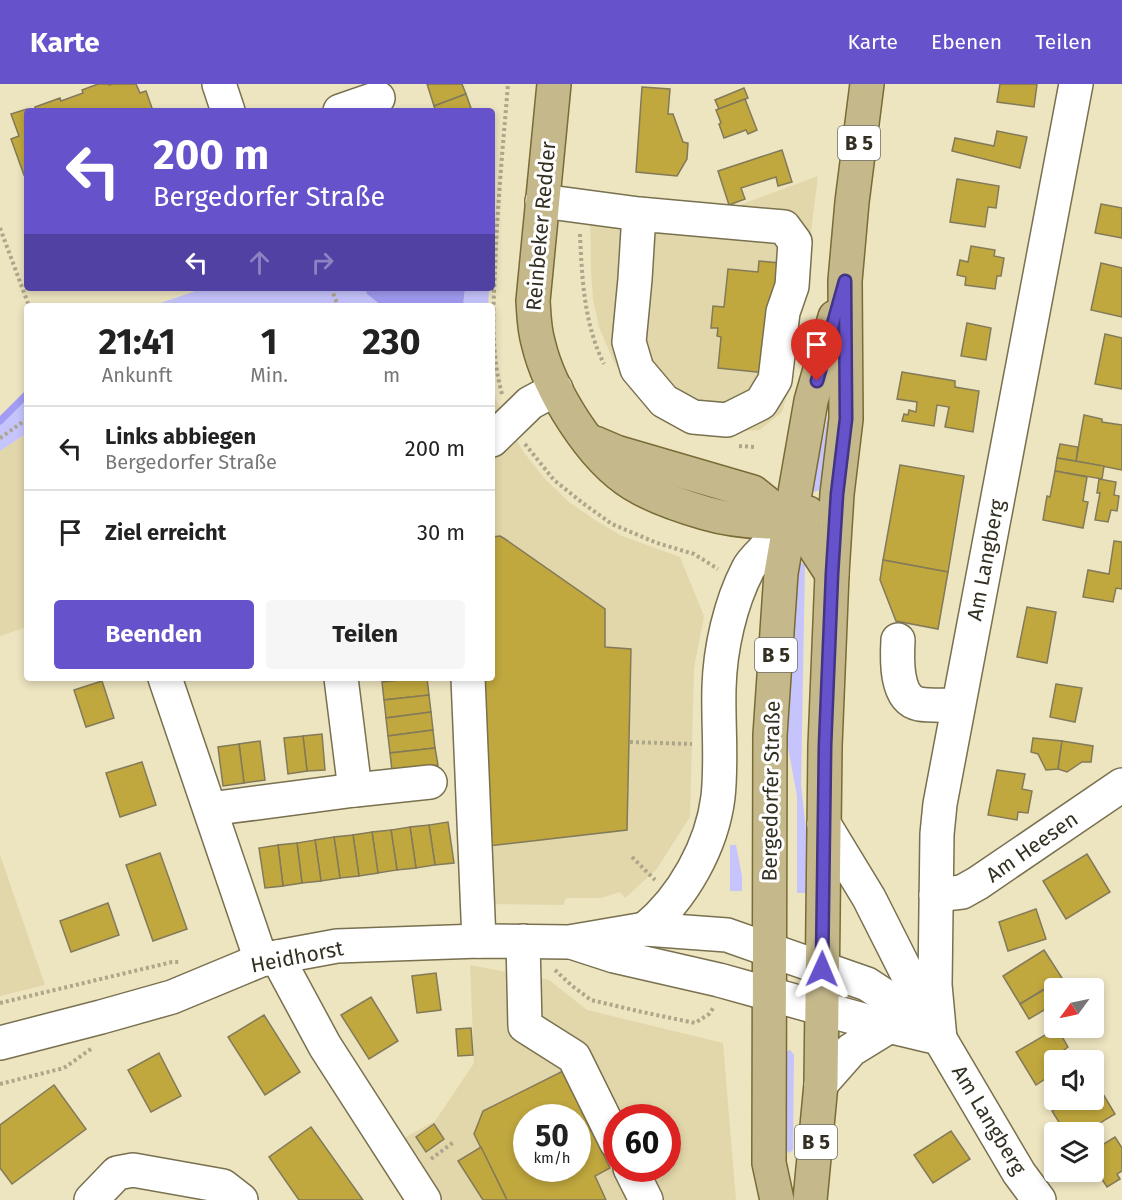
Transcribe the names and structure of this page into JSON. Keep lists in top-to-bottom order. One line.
{"streets":{"main road":["B 5","Reinbeker Redder","Bergedorfer Straße"],"street":["Am Langberg","Am Heesen","Heidhorst"]},"crossings":[["Reinbeker Redder","Bergedorfer Straße"],["Am Langberg","Bergedorfer Straße"],["Am Langberg","Am Heesen"],["Am Langberg","Heidhorst"],["Bergedorfer Straße","Heidhorst"]],"north":"bottom left","page":{"header":"Karte","nav":["Karte","Ebenen","Teilen"],"turn":["200 m","Bergedorfer Straße"],"eta":["21:41","Ankunft","1","Min.","230","m"],"list":[{"name":"Links abbiegen","note":"Bergedorfer Straße","value":"200 m"},{"name":"Ziel erreicht","value":"30 m"}],"buttons":["Beenden","Teilen"],"speed":"50 km/h","limit":"60"}}
